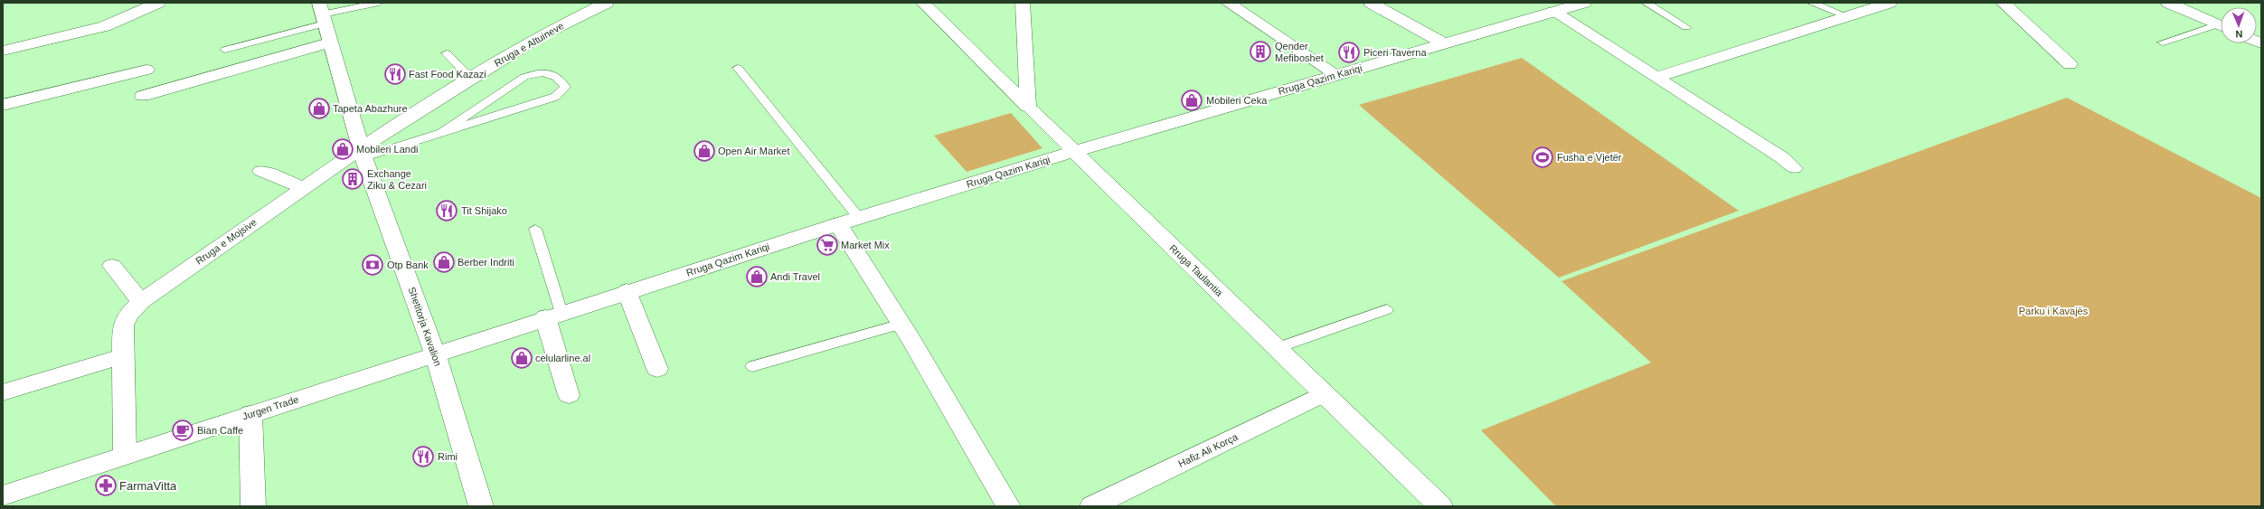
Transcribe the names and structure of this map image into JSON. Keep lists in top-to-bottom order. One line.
{"streets":{"street":["Rruga e Altuineve","Rruga Qazim Kariqi","Rruga e Mojsive","Rruga Taulantia","Shetitorja Kavalion","Jurgen Trade","Hafiz Ali Korça"]},"crossings":[["Rruga e Altuineve","Rruga e Mojsive"],["Rruga e Altuineve","Shetitorja Kavalion"],["Rruga Qazim Kariqi","Rruga Taulantia"],["Rruga Qazim Kariqi","Shetitorja Kavalion"],["Rruga Qazim Kariqi","Jurgen Trade"],["Rruga e Mojsive","Shetitorja Kavalion"],["Rruga e Mojsive","Jurgen Trade"],["Rruga Taulantia","Hafiz Ali Korça"],["Shetitorja Kavalion","Jurgen Trade"]],"parks":["Parku i Kavajës"],"places":{"building":["Qender Mefiboshet","Exchange Ziku & Cezari"],"restaurant":["Piceri Taverna","Fast Food Kazazi","Tit Shijako","Rimi"],"shop":["Mobileri Ceka","Tapeta Abazhure","Mobileri Landi","Open Air Market","Berber Indriti","Andi Travel","celularline.al"],"sports":["Fusha e Vjetër"],"supermarket":["Market Mix"],"bank":["Otp Bank"],"cafe":["Bian Caffe"],"pharmacy":["FarmaVitta"]},"north":"bottom"}
